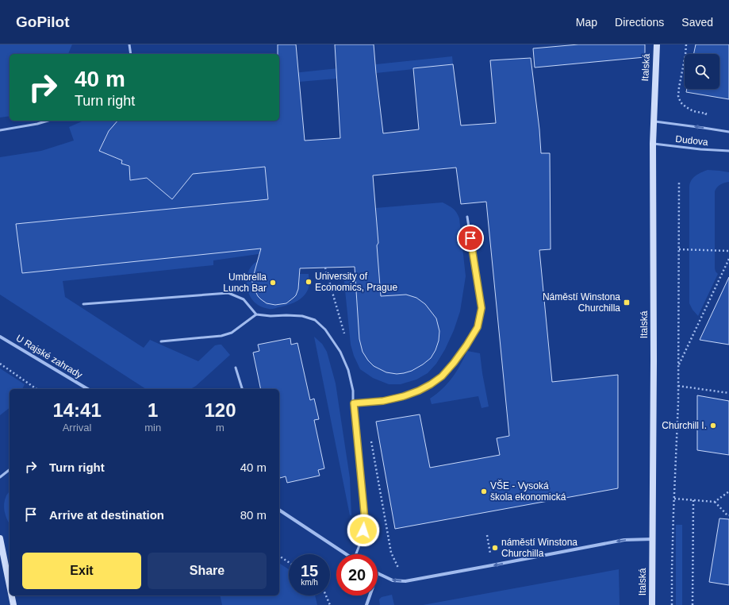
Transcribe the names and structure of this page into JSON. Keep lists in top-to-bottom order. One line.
{"streets":{"street":["Italská","U Rajské zahrady"],"lane":["Dudova"]},"crossings":[["Italská","Dudova"]],"places":{"other":["University of Economics, Prague","Umbrella Lunch Bar","Churchill I.","VŠE - Vysoká škola ekonomická","náměstí Winstona Churchilla"],"transit":["Náměstí Winstona Churchilla"]},"page":{"header":"GoPilot","nav":["Map","Directions","Saved"],"turn":["40 m","Turn right"],"eta":["14:41","Arrival","1","min","120","m"],"list":[{"name":"Turn right","value":"40 m"},{"name":"Arrive at destination","value":"80 m"}],"buttons":["Exit","Share"],"speed":"15 km/h","limit":"20"}}
